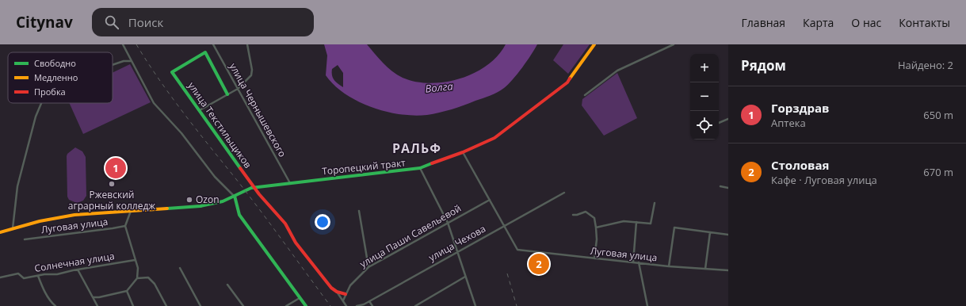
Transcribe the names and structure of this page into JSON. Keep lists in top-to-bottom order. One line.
{"streets":{"main road":["улица Текстильщиков","Торопецкий тракт"],"street":["улица Чернышевского","Луговая улица","улица Паши Савельевой","улица Чехова","Солнечная улица"]},"crossings":[["улица Чернышевского","Торопецкий тракт"],["улица Текстильщиков","Торопецкий тракт"],["Луговая улица","улица Чехова"]],"districts":["РАЛЬФ"],"water":["Волга"],"places":["Ржевский аграрный колледж","Ozon"],"legend":["Свободно","Медленно","Пробка"],"page":{"header":"Citynav","search":"Поиск","nav":["Главная","Карта","О нас","Контакты"],"heading":["Рядом","Найдено: 2"],"map_buttons":["+","−"],"list":[{"mark":"1","name":"Горздрав","note":"Аптека","value":"650 m"},{"mark":"2","name":"Столовая","note":"Кафе · Луговая улица","value":"670 m"}],"pins":["1","2"]}}
